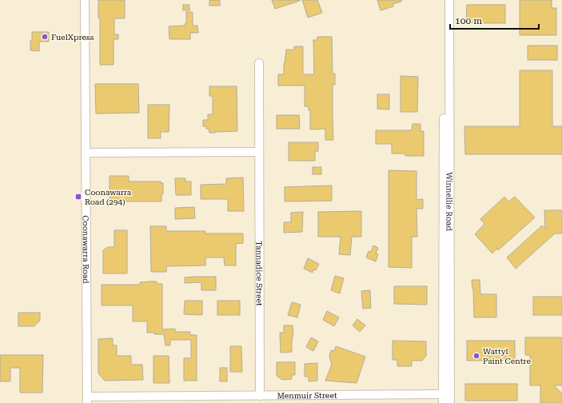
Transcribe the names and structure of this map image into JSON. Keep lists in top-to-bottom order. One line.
{"streets":{"street":["Winnellie Road","Coonawarra Road","Tannadice Street","Menmuir Street"]},"crossings":[["Winnellie Road","Menmuir Street"],["Coonawarra Road","Menmuir Street"],["Tannadice Street","Menmuir Street"]],"places":{"other":["FuelXpress","Wattyl Paint Centre"],"transit":["Coonawarra Road (294)"]},"scale_bar":"100 m"}
